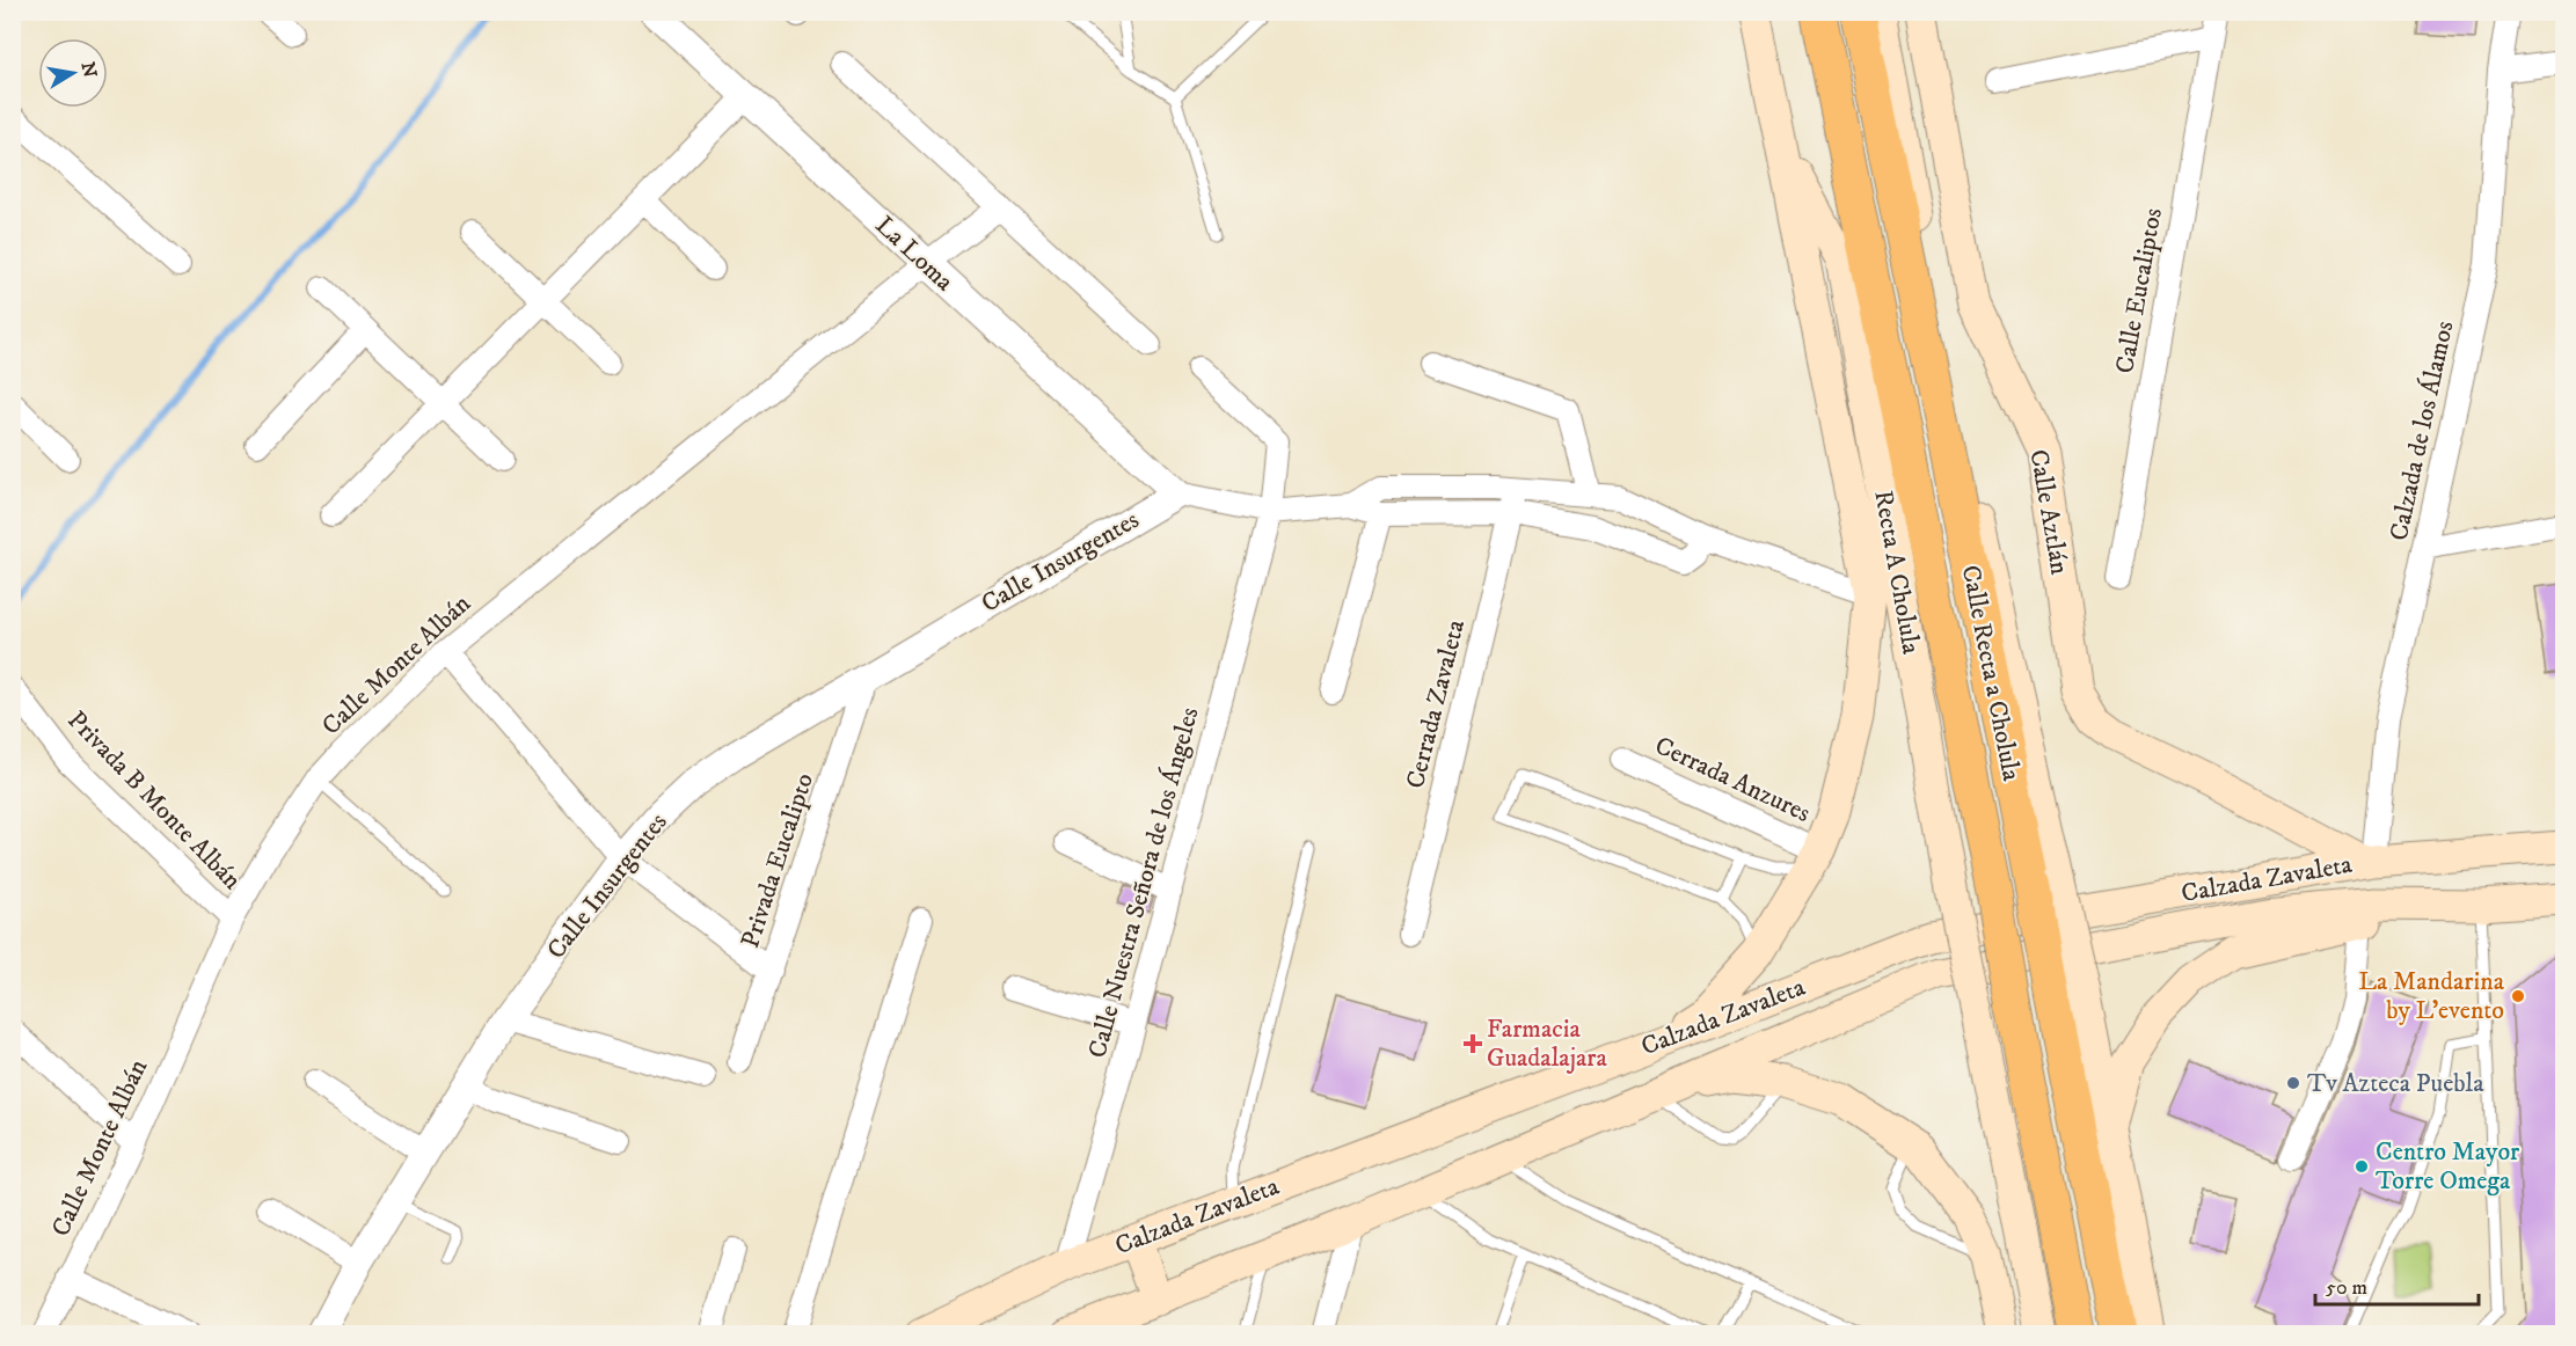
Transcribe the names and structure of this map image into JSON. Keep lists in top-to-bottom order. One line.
{"streets":{"main road":["Calle Aztlán","Recta A Cholula","Calle Recta a Cholula","Calzada Zavaleta"],"street":["La Loma","Calle Eucaliptos","Calzada de los Álamos","Calle Insurgentes","Calle Monte Albán","Cerrada Zavaleta","Cerrada Anzures","Privada B Monte Albán","Privada Eucalipto","Calle Nuestra Señora de los Ángeles"]},"crossings":[["La Loma","Calle Insurgentes"],["La Loma","Calle Monte Albán"],["Calzada de los Álamos","Calle Aztlán"],["Calzada de los Álamos","Calzada Zavaleta"],["Calle Aztlán","Calzada Zavaleta"],["Calle Insurgentes","Privada Eucalipto"],["Calle Monte Albán","Privada B Monte Albán"],["Calzada Zavaleta","Calle Nuestra Señora de los Ángeles"]],"places":{"other":["La Mandarina by L'evento","Tv Azteca Puebla","Centro Mayor Torre Omega"],"health":["Farmacia Guadalajara"]},"scale_bar":"50 m","north":"right"}
